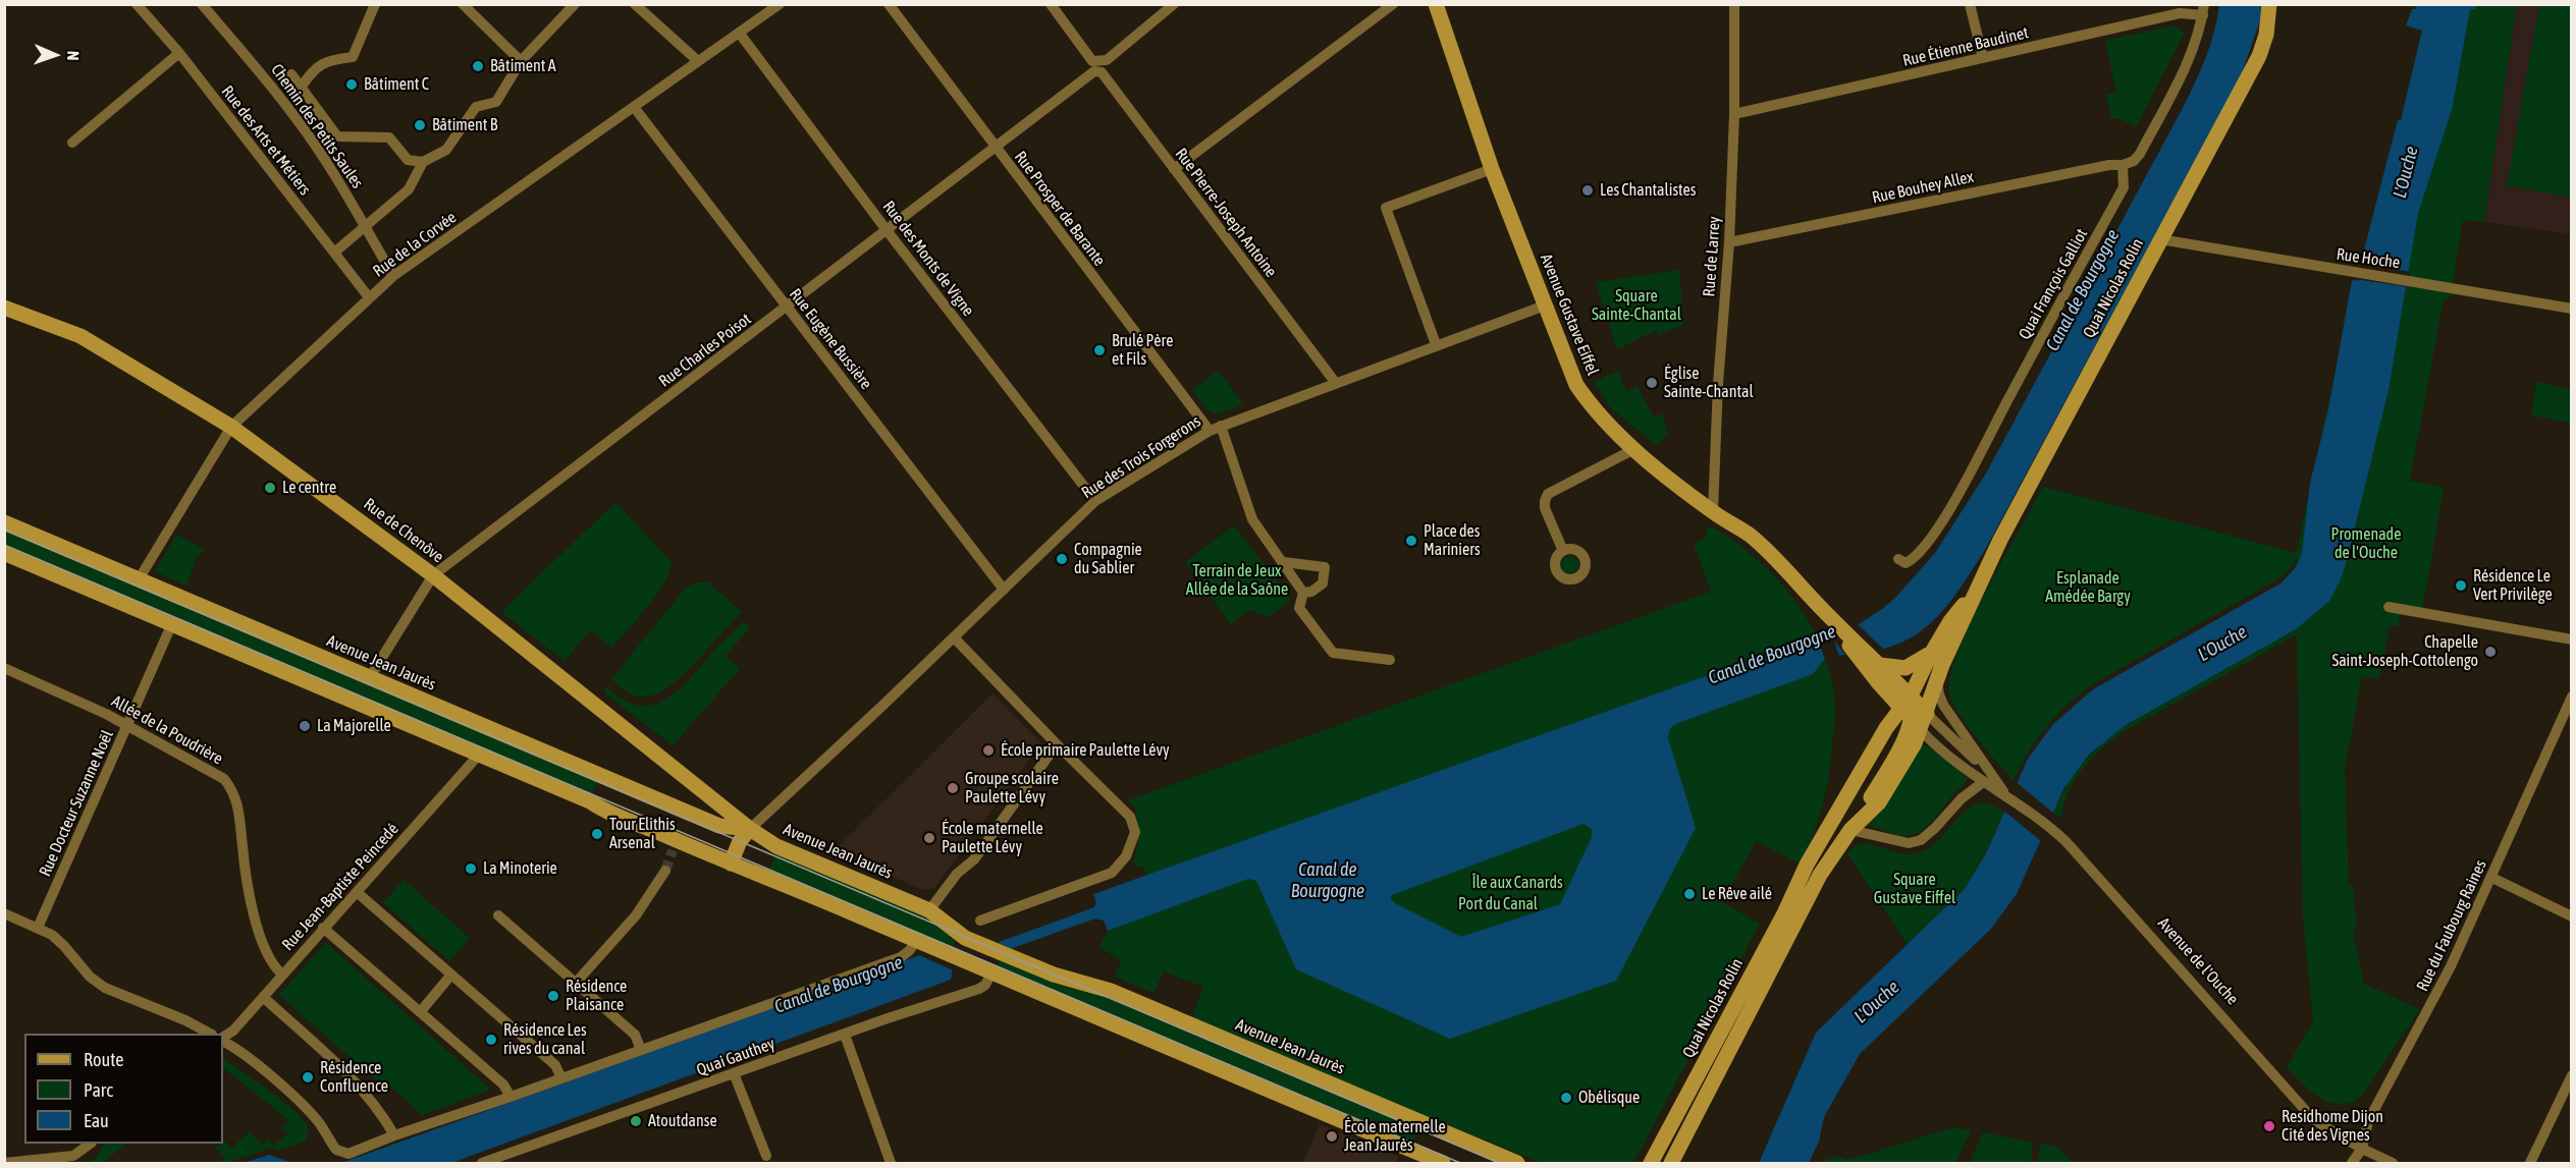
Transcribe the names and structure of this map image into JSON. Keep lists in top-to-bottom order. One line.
{"streets":{"main road":["Quai Nicolas Rolin","Avenue Gustave Eiffel","Rue de Chenôve","Avenue Jean Jaurès"],"street":["Rue Étienne Baudinet","Chemin des Petits Saules","Rue des Arts et Métiers","Rue Bouhey Allex","Rue Prosper de Barante","Rue Pierre-Joseph Antoine","Rue de la Corvée","Rue de Larrey","Rue des Monts de Vigne","Rue Hoche","Quai François Galliot","Rue Eugène Bussière","Rue Charles Poisot","Rue des Trois Forgerons","Allée de la Poudrière","Rue Docteur Suzanne Noël","Rue Jean-Baptiste Peincedé","Rue du Faubourg Raines","Avenue de l'Ouche","Quai Gauthey"]},"crossings":[["Rue Étienne Baudinet","Rue de Larrey"],["Chemin des Petits Saules","Rue de la Corvée"],["Rue des Arts et Métiers","Rue de la Corvée"],["Rue Bouhey Allex","Rue de Larrey"],["Rue Bouhey Allex","Quai François Galliot"],["Rue Prosper de Barante","Rue Charles Poisot"],["Rue Prosper de Barante","Rue des Trois Forgerons"],["Rue Pierre-Joseph Antoine","Rue Charles Poisot"],["Rue Pierre-Joseph Antoine","Rue des Trois Forgerons"],["Rue de la Corvée","Rue des Monts de Vigne"],["Rue de la Corvée","Rue Eugène Bussière"],["Rue de la Corvée","Rue de Chenôve"],["Rue de la Corvée","Avenue Jean Jaurès"],["Rue de Larrey","Avenue Gustave Eiffel"],["Rue des Monts de Vigne","Rue Charles Poisot"],["Rue des Monts de Vigne","Rue des Trois Forgerons"],["Rue Hoche","Quai Nicolas Rolin"],["Quai Nicolas Rolin","Avenue Gustave Eiffel"],["Quai Nicolas Rolin","Avenue de l'Ouche"],["Avenue Gustave Eiffel","Rue des Trois Forgerons"],["Avenue Gustave Eiffel","Avenue de l'Ouche"],["Rue Eugène Bussière","Rue Charles Poisot"],["Rue Eugène Bussière","Rue des Trois Forgerons"],["Rue Charles Poisot","Rue de Chenôve"],["Rue Charles Poisot","Avenue Jean Jaurès"],["Rue des Trois Forgerons","Rue de Chenôve"],["Rue des Trois Forgerons","Avenue Jean Jaurès"],["Rue de Chenôve","Avenue Jean Jaurès"],["Allée de la Poudrière","Rue Docteur Suzanne Noël"],["Allée de la Poudrière","Rue Jean-Baptiste Peincedé"],["Rue du Faubourg Raines","Avenue de l'Ouche"]],"water":["L'Ouche","Canal de Bourgogne"],"parks":["Square Sainte-Chantal","Promenade de l'Ouche","Terrain de Jeux Allée de la Saône","Esplanade Amédée Bargy","Square Gustave Eiffel","Île aux Canards","Port du Canal"],"places":["Bâtiment A","Bâtiment C","Bâtiment B","Les Chantalistes","Brulé Père et Fils","Église Sainte-Chantal","Le centre","Place des Mariniers","Compagnie du Sablier","Résidence Le Vert Privilège","Chapelle Saint-Joseph-Cottolengo","La Majorelle","École primaire Paulette Lévy","Groupe scolaire Paulette Lévy","Tour Elithis Arsenal","École maternelle Paulette Lévy","La Minoterie","Le Rêve ailé","Résidence Plaisance","Résidence Les rives du canal","Résidence Confluence","Obélisque","Atoutdanse","Residhome Dijon Cité des Vignes","École maternelle Jean Jaurès"],"legend":["Route","Parc","Eau"],"north":"right"}
